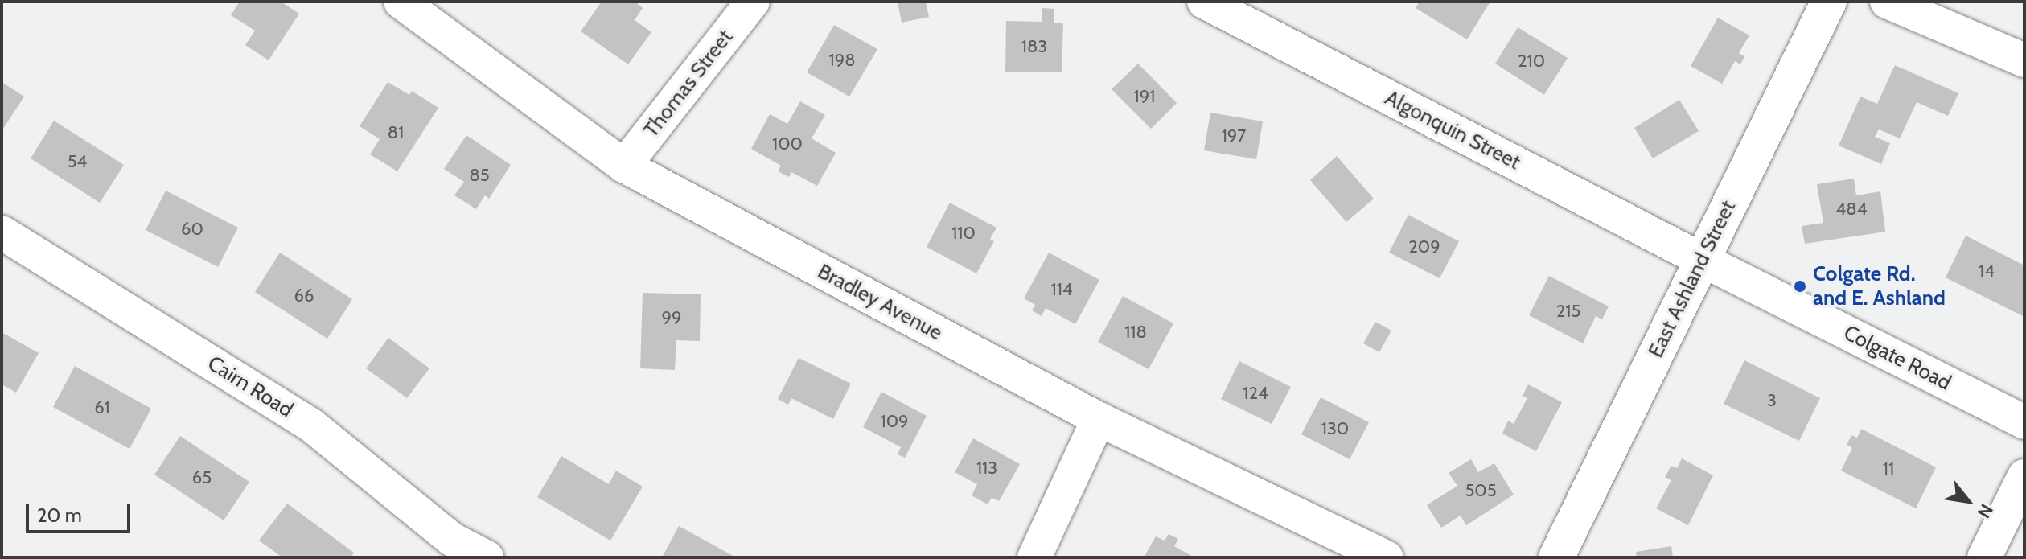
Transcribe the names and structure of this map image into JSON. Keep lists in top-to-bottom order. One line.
{"streets":{"main road":["East Ashland Street"],"street":["Thomas Street","Algonquin Street","Bradley Avenue","Colgate Road","Cairn Road"]},"crossings":[["Thomas Street","Bradley Avenue"],["Algonquin Street","East Ashland Street"],["Algonquin Street","Colgate Road"],["East Ashland Street","Colgate Road"]],"places":["Colgate Rd. and E. Ashland"],"house_numbers":["183","198","210","191","81","197","100","54","85","484","60","110","209","14","114","66","215","99","118","124","3","61","109","130","113","11","65","505"],"scale_bar":"20 m","north":"bottom right"}
